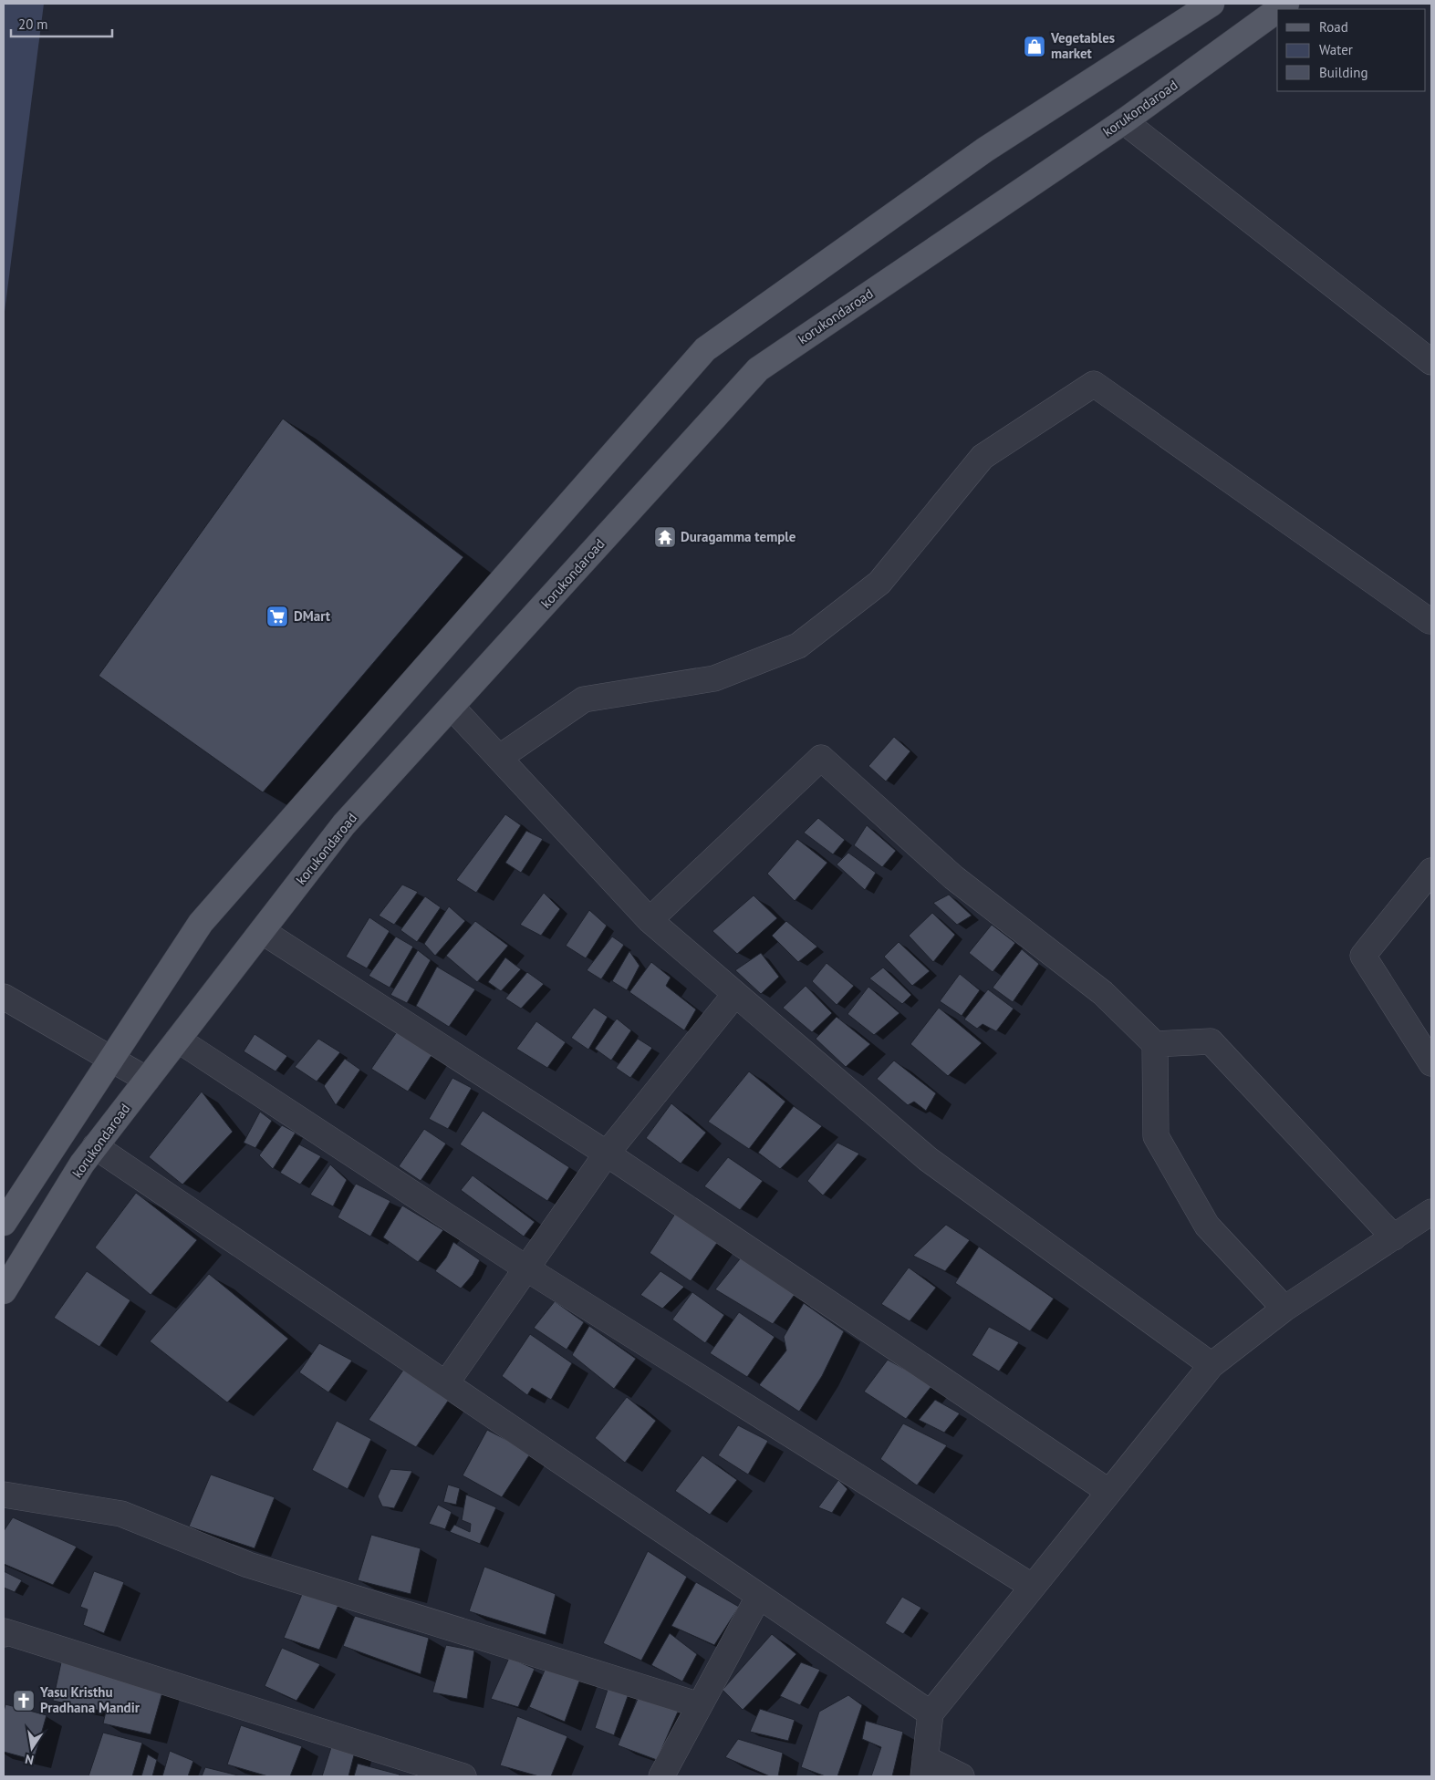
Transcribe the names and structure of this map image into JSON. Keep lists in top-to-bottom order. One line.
{"streets":{"main road":["korukondaroad"]},"places":{"shop":["Vegetables market"],"temple":["Duragamma temple"],"supermarket":["DMart"],"church":["Yasu Kristhu Pradhana Mandir"]},"legend":["Road","Water","Building"],"scale_bar":"20 m","north":"bottom"}
